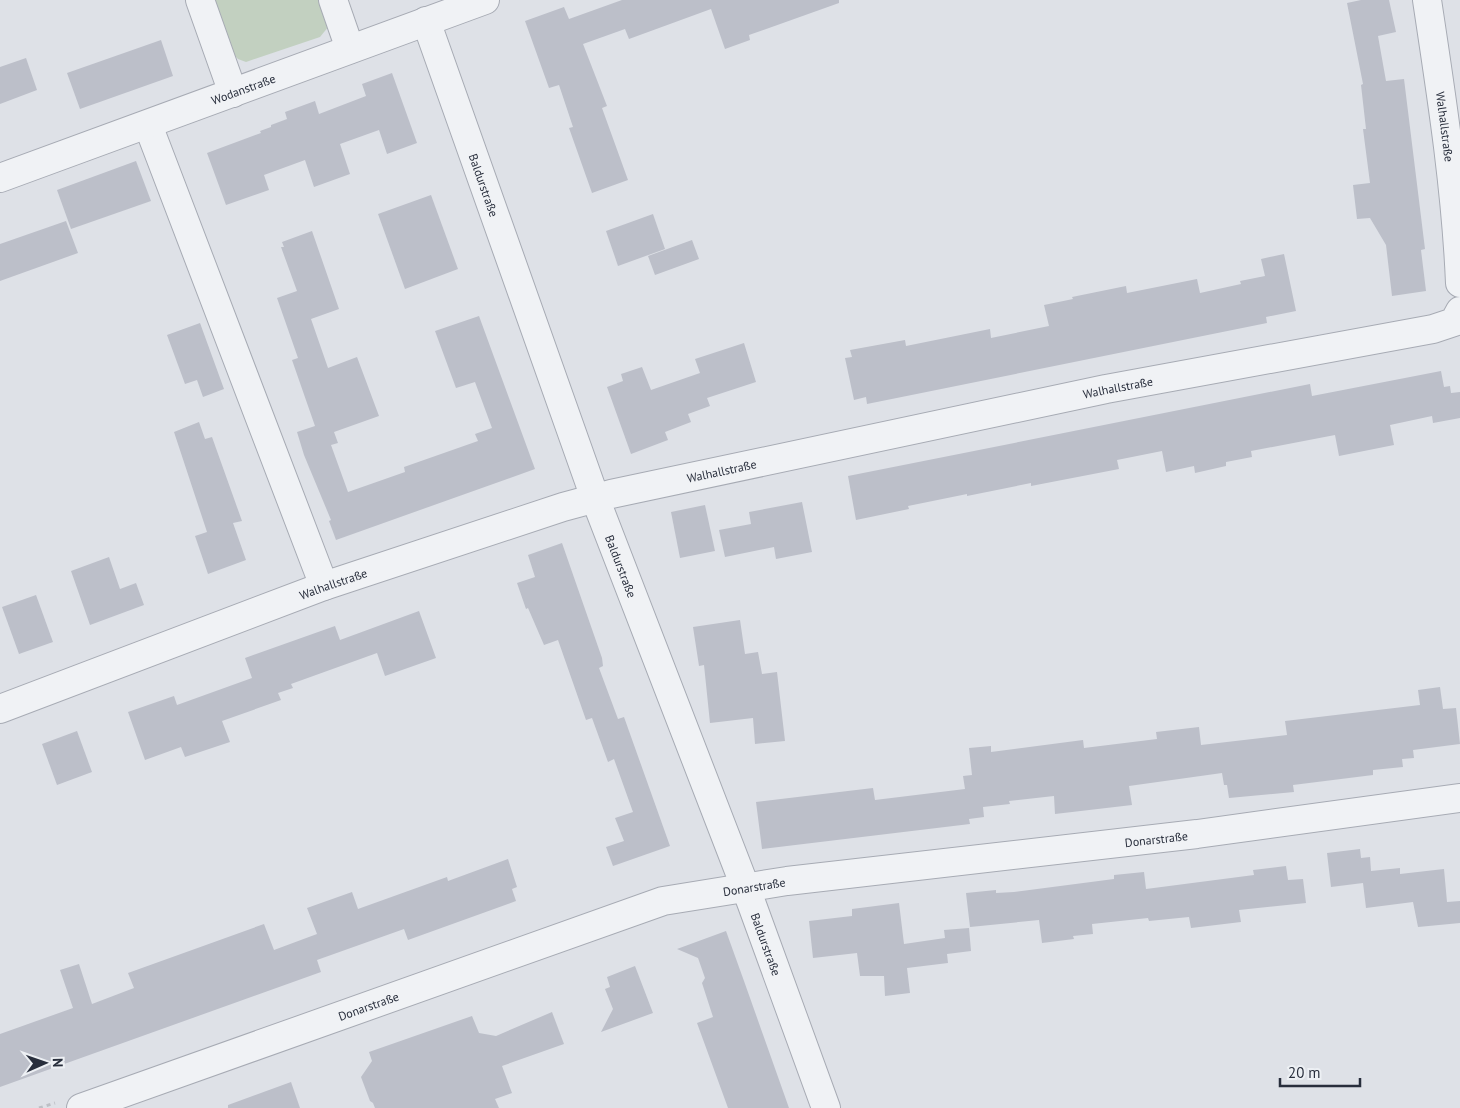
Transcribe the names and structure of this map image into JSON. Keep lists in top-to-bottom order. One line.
{"streets":{"street":["Wodanstraße","Walhallstraße","Baldurstraße","Donarstraße"]},"crossings":[["Wodanstraße","Baldurstraße"],["Walhallstraße","Baldurstraße"],["Baldurstraße","Donarstraße"]],"scale_bar":"20 m","north":"right"}
